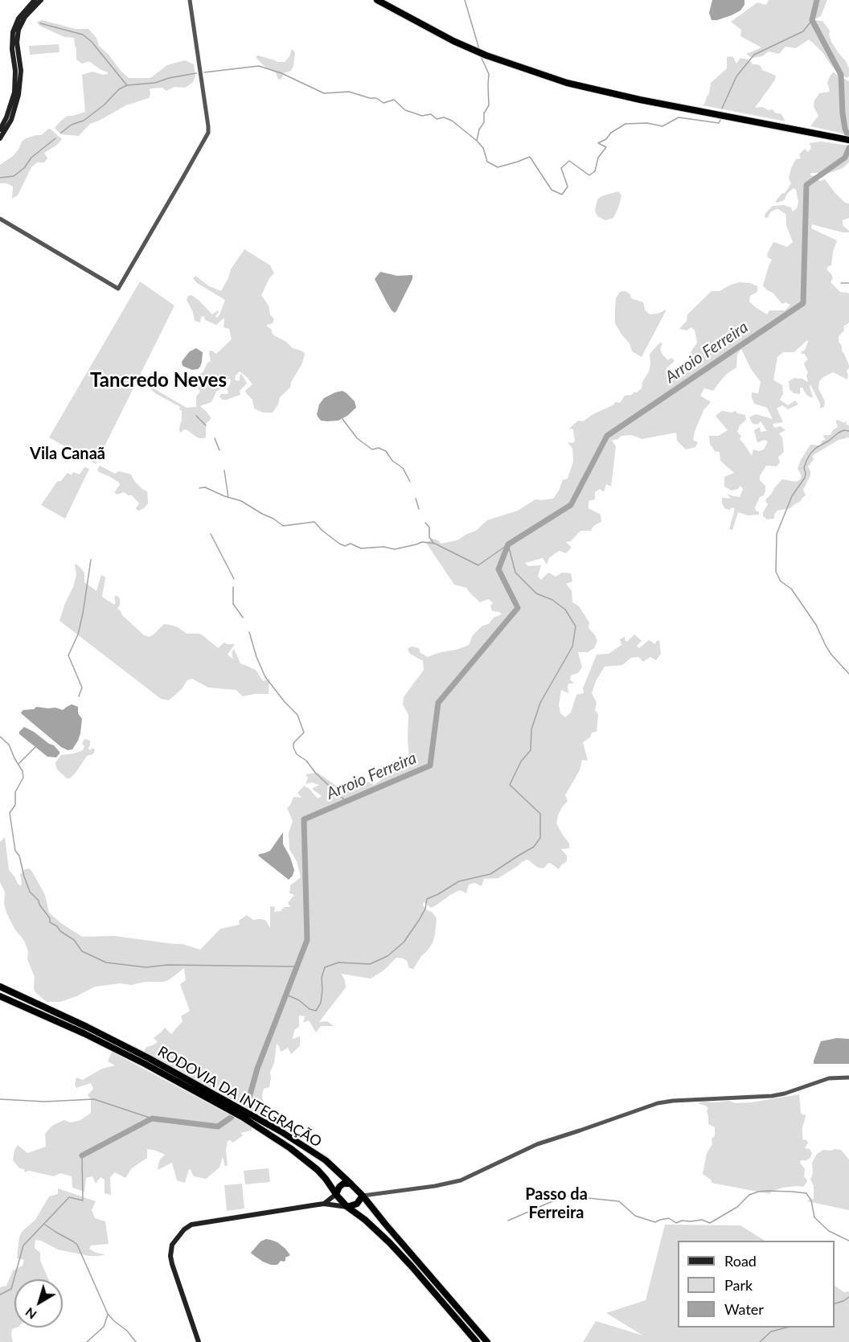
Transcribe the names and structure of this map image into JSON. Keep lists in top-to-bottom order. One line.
{"streets":{"highway":["RODOVIA DA INTEGRAÇÃO"]},"districts":["Tancredo Neves","Vila Canaã","Passo da Ferreira"],"water":["Arroio Ferreira"],"legend":["Road","Park","Water"],"north":"bottom left"}
